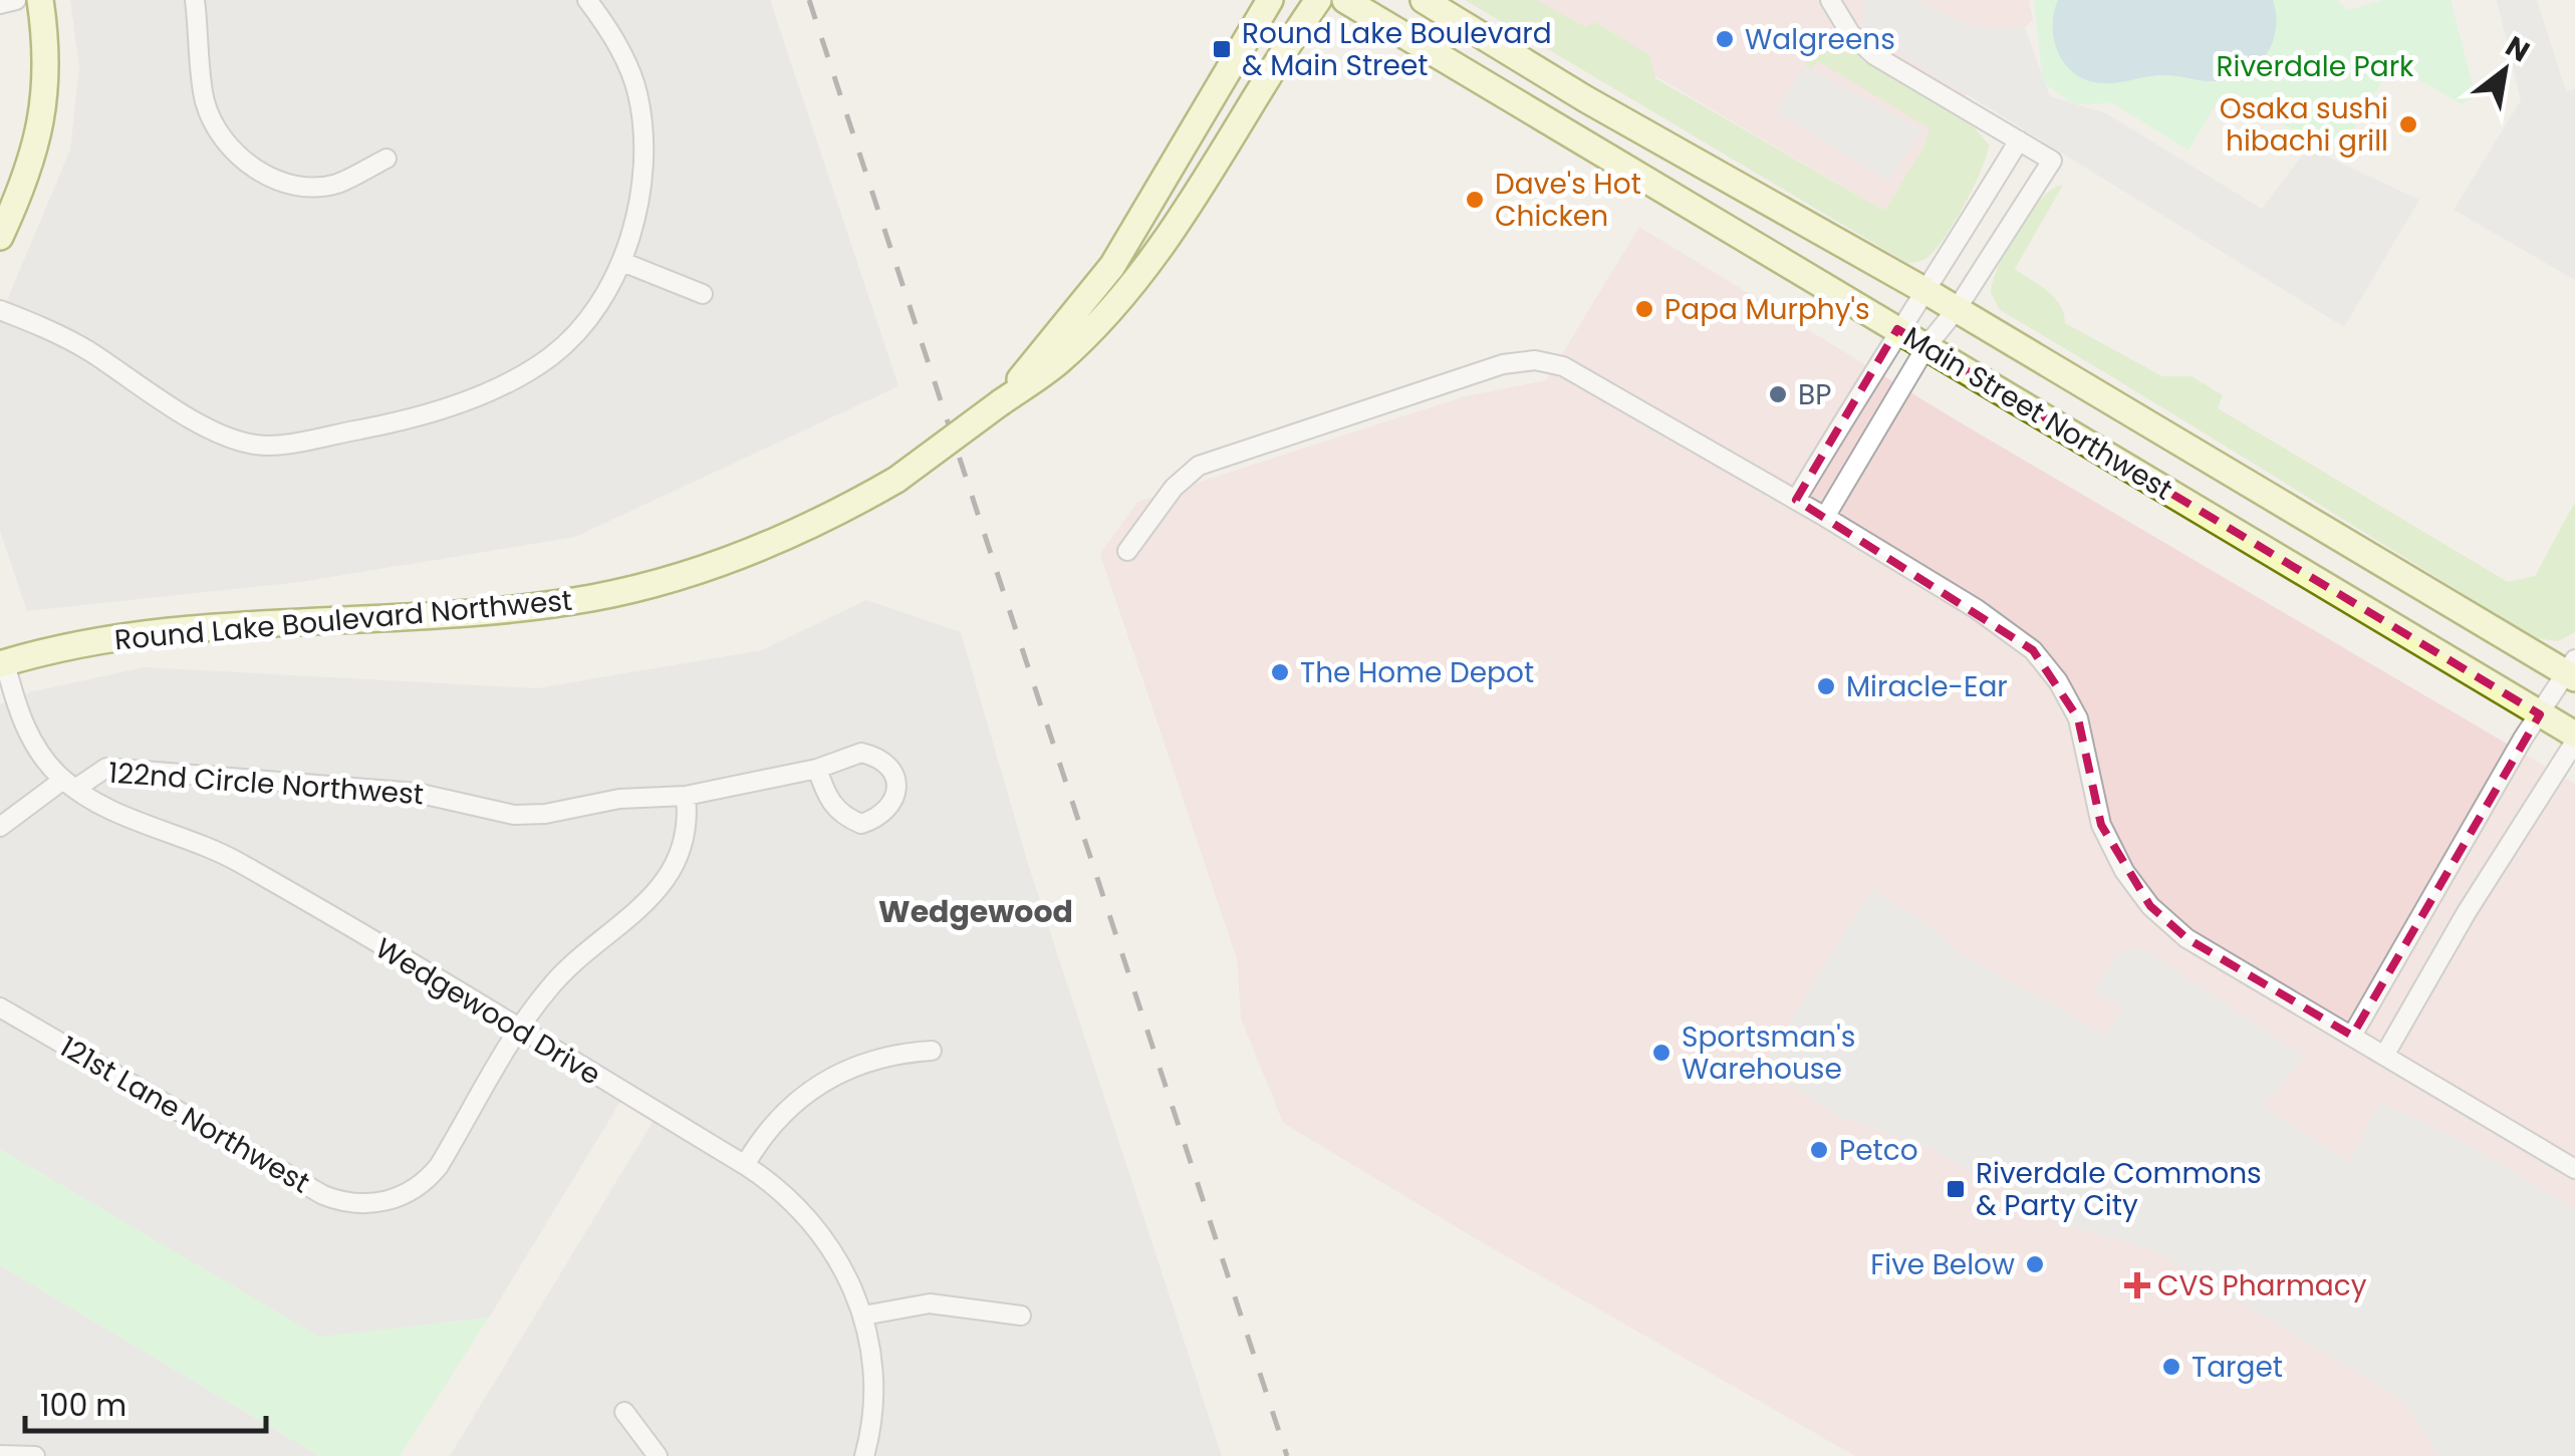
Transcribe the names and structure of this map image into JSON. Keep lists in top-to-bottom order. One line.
{"streets":{"main road":["Main Street Northwest","Round Lake Boulevard Northwest"],"street":["122nd Circle Northwest","Wedgewood Drive","121st Lane Northwest"]},"crossings":[["Round Lake Boulevard Northwest","Wedgewood Drive"],["122nd Circle Northwest","Wedgewood Drive"],["Wedgewood Drive","121st Lane Northwest"]],"districts":["Wedgewood"],"parks":["Riverdale Park"],"places":{"other":["Walgreens","Osaka sushi hibachi grill","Dave's Hot Chicken","Papa Murphy's","BP","The Home Depot","Miracle-Ear","Sportsman's Warehouse","Petco","Five Below","Target"],"transit":["Round Lake Boulevard & Main Street","Riverdale Commons & Party City"],"health":["CVS Pharmacy"]},"scale_bar":"100 m","north":"top right"}
